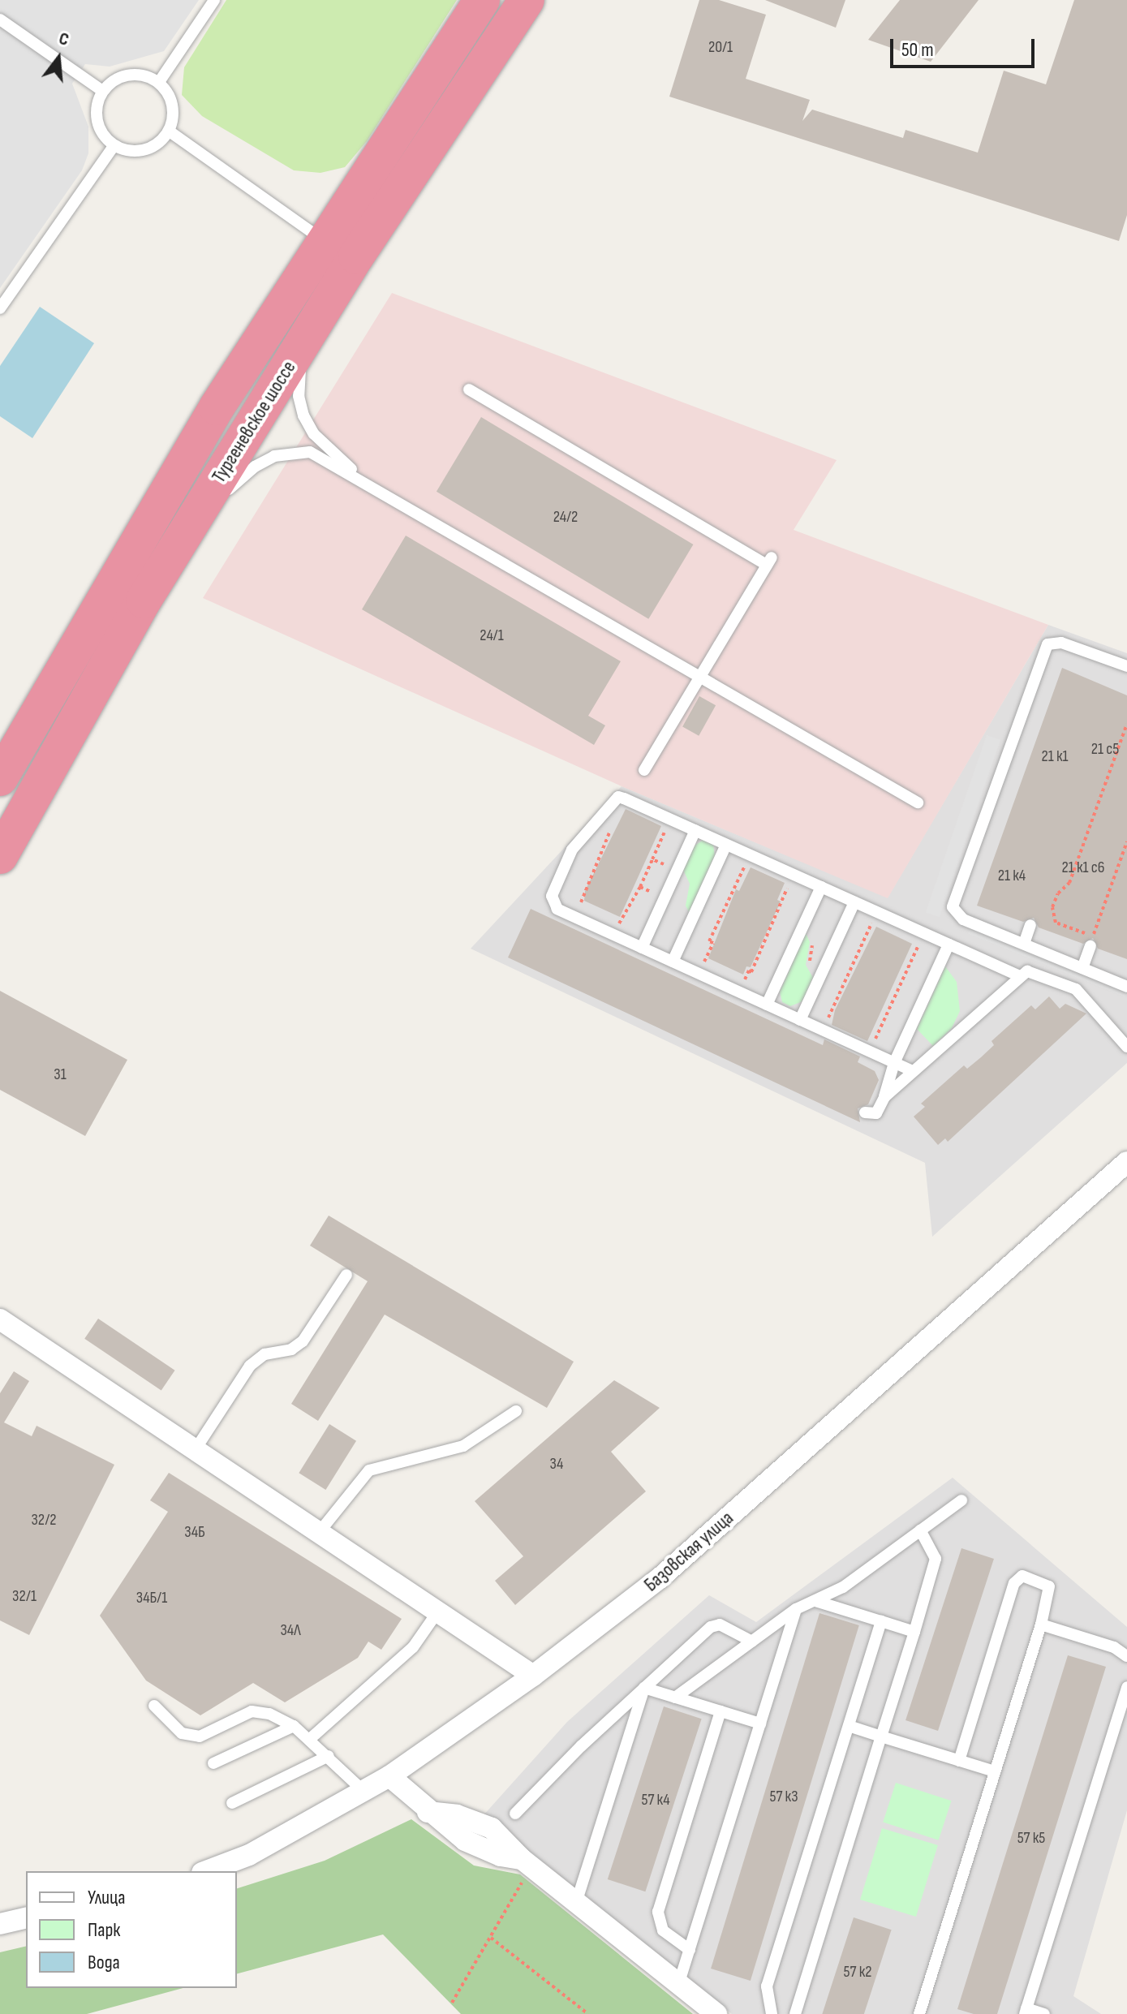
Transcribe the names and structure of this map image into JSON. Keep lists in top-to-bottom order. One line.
{"streets":{"highway":["Тургеневское шоссе"],"street":["Базовская улица"]},"house_numbers":["20/1","24/2","24/1","21 с5","21 к1","21 к1 с6","21 к4","31","34","32/2","34Б","32/1","34Б/1","34Л","57 к3","57 к4","57 к5","57 к2"],"legend":["Улица","Парк","Вода"],"scale_bar":"50 m","north":"top"}
